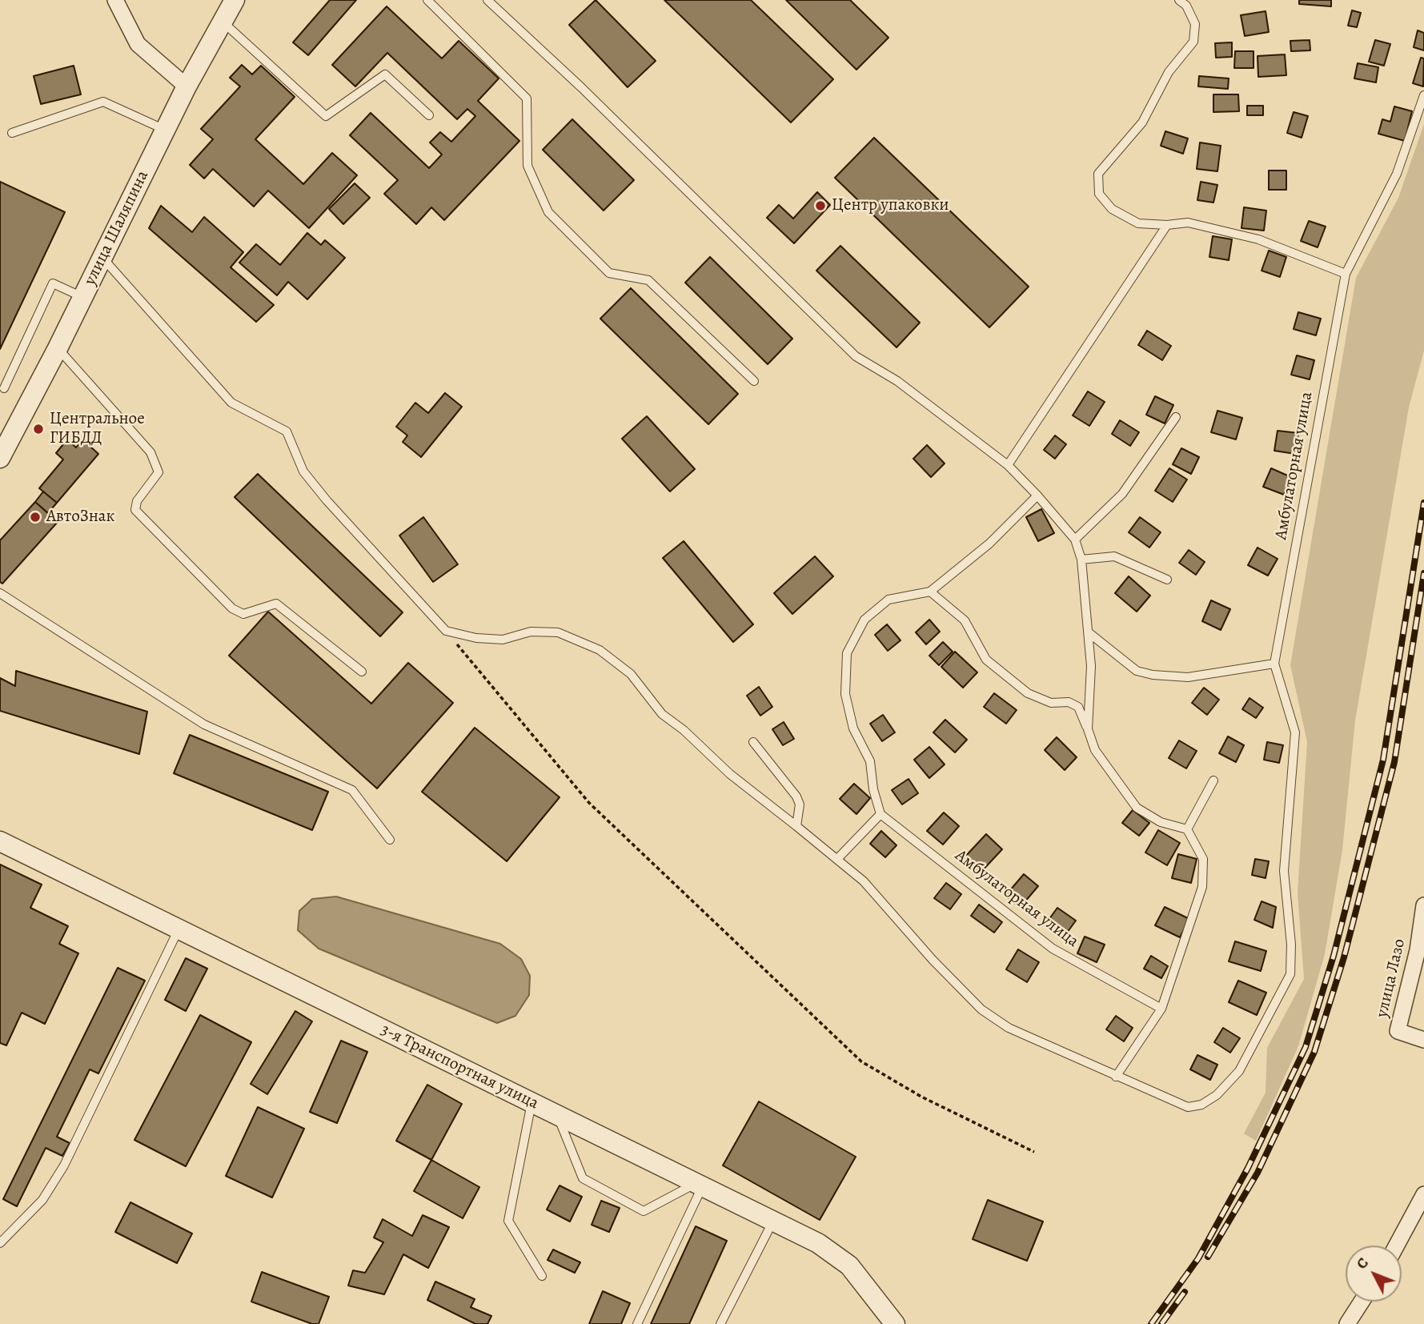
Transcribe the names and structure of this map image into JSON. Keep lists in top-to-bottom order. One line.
{"streets":{"street":["улица Шаляпина","улица Лазо","3-я Транспортная улица"],"lane":["Амбулаторная улица"]},"places":["Центр упаковки","Центральное ГИБДД","АвтоЗнак"],"north":"top left"}
